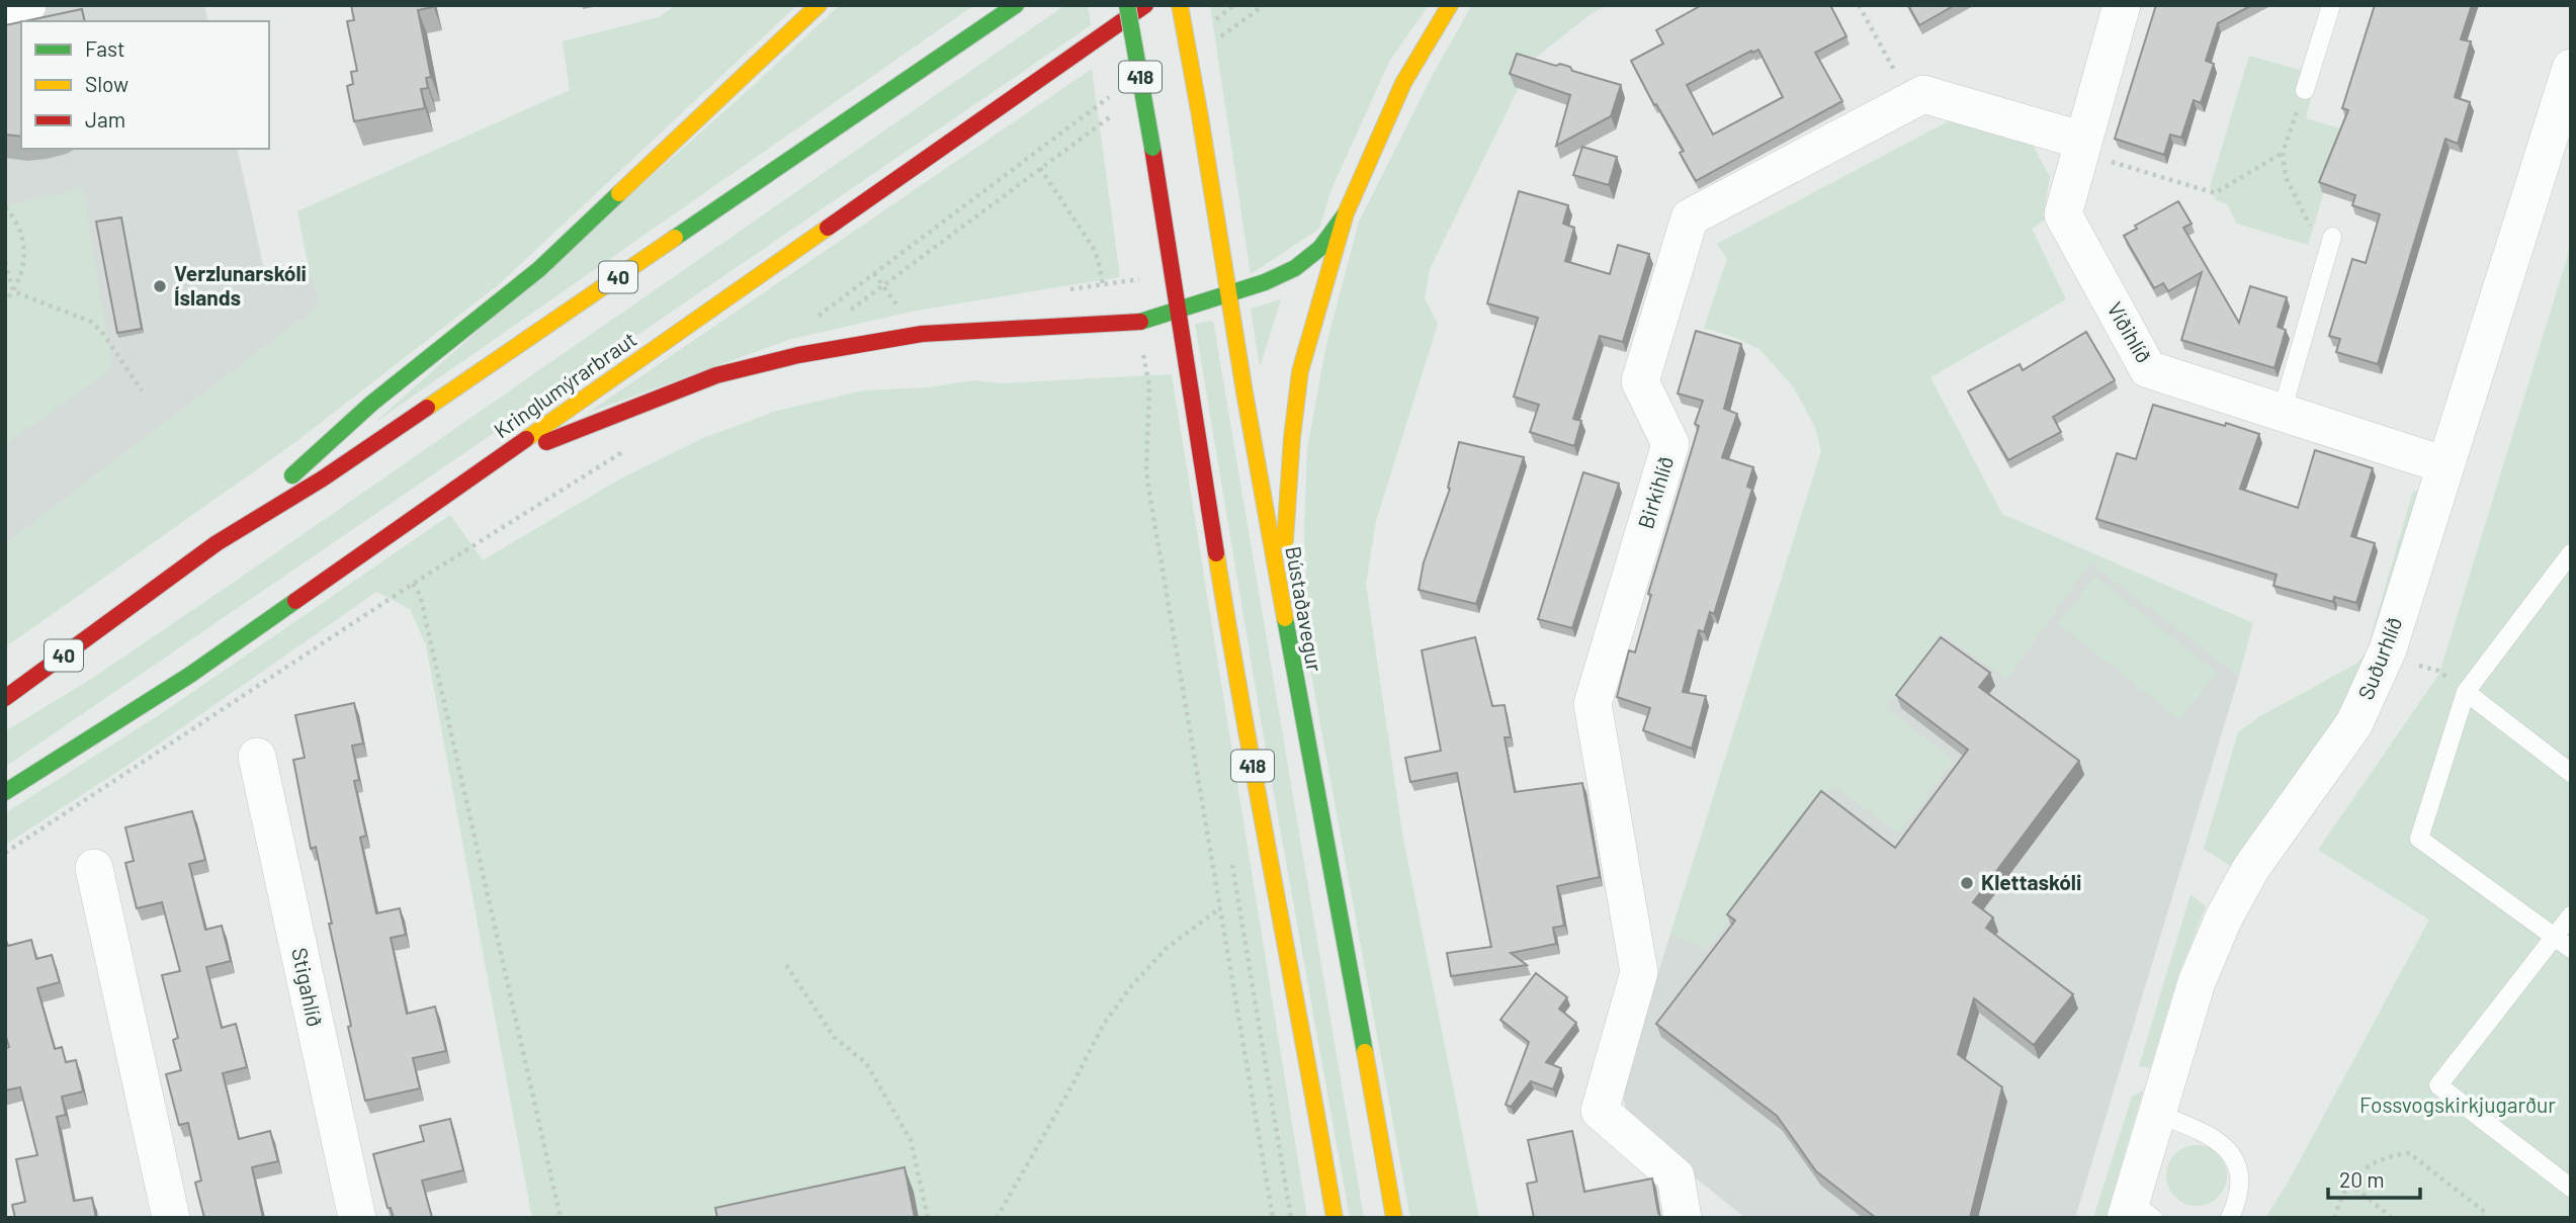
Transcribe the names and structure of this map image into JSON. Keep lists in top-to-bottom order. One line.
{"streets":{"main road":["418","40","Kringlumýrarbraut","Bústaðavegur"],"street":["Víðihlíð","Birkihlíð","Suðurhlíð","Stigahlíð"]},"crossings":[["Víðihlíð","Birkihlíð"],["Víðihlíð","Suðurhlíð"]],"parks":["Fossvogskirkjugarður"],"places":["Verzlunarskóli Íslands","Klettaskóli"],"legend":["Fast","Slow","Jam"],"scale_bar":"20 m"}
